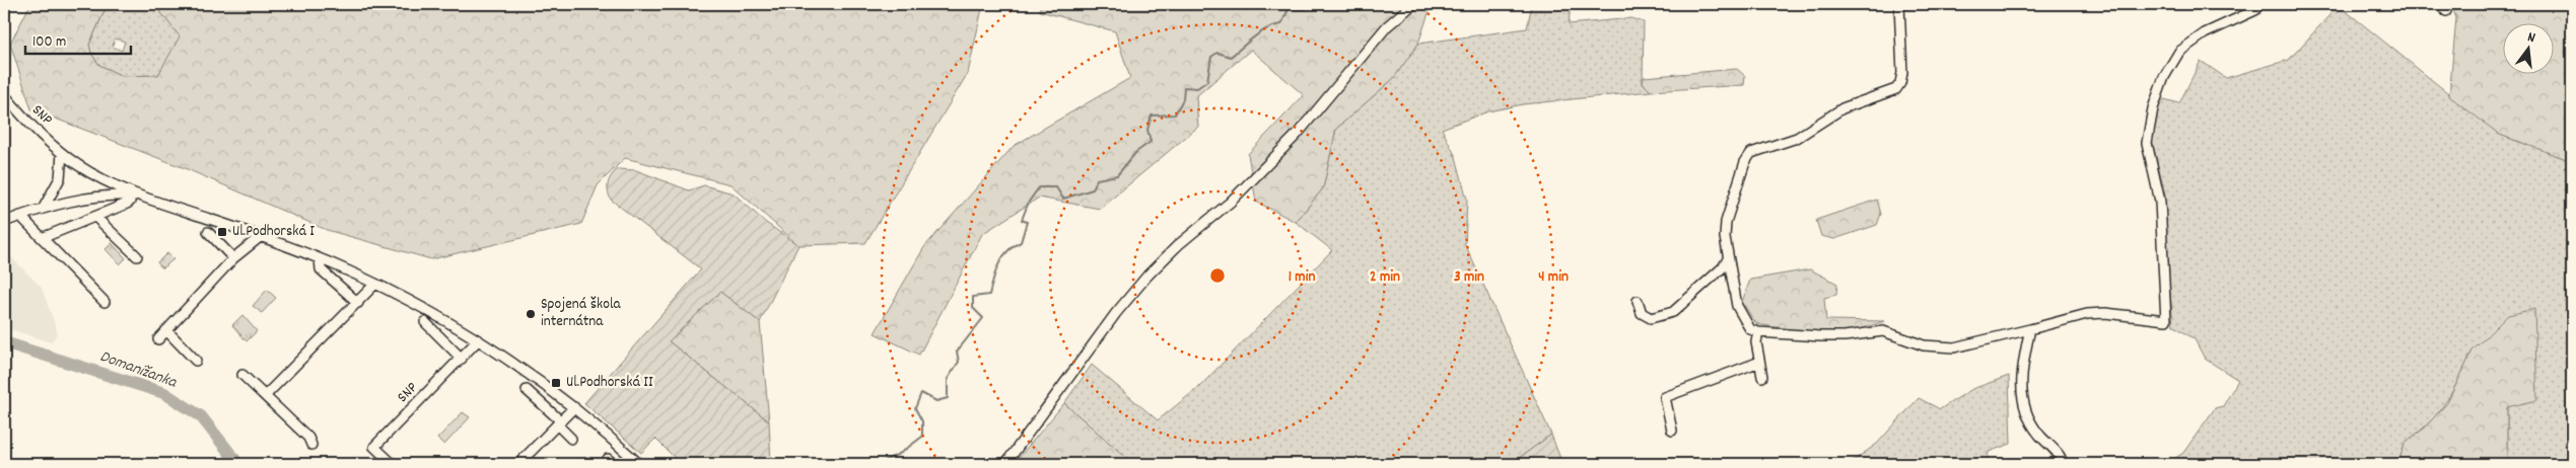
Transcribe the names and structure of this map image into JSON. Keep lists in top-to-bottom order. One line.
{"streets":{"street":["SNP"]},"water":["Domanižanka"],"places":{"transit":["Ul.Podhorská I","Ul.Podhorská II"],"other":["Spojená škola internátna"]},"scale_bar":"100 m","north":"top","rings":["1 min","2 min","3 min","4 min"]}
